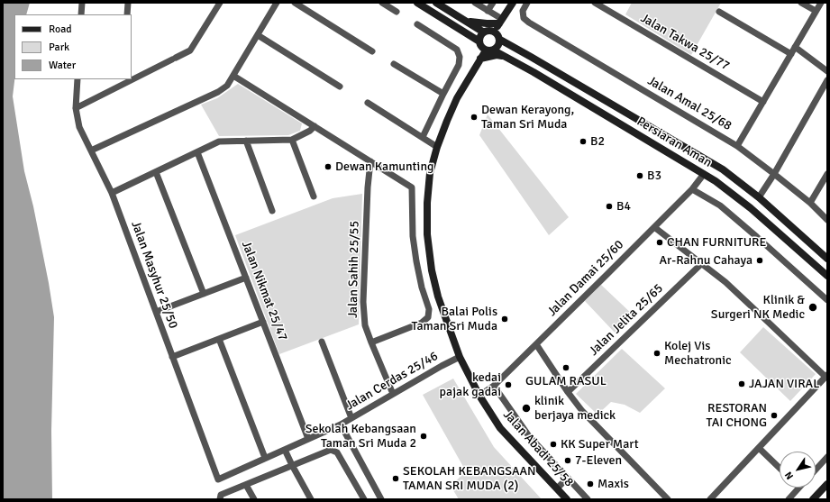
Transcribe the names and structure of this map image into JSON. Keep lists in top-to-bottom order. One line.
{"streets":{"street":["Jalan Takwa 25/77","Jalan Amal 25/68","Persiaran Aman","Jalan Sahih 25/55","Jalan Masyhur 25/50","Jalan Damai 25/60","Jalan Nikmat 25/47","Jalan Jelita 25/65","Jalan Cerdas 25/46","Jalan Abadi 25/58"]},"crossings":[["Persiaran Aman","Jalan Damai 25/60"],["Persiaran Aman","Jalan Abadi 25/58"],["Jalan Sahih 25/55","Jalan Cerdas 25/46"],["Jalan Masyhur 25/50","Jalan Cerdas 25/46"],["Jalan Damai 25/60","Jalan Abadi 25/58"],["Jalan Nikmat 25/47","Jalan Cerdas 25/46"],["Jalan Cerdas 25/46","Jalan Abadi 25/58"]],"places":["Dewan Kerayong, Taman Sri Muda","B2","Dewan Kamunting","B3","B4","CHAN FURNITURE","Ar-Rahnu Cahaya","Klinik & Surgeri NK Medic","Balai Polis Taman Sri Muda","Kolej Vis Mechatronic","GULAM RASUL","JAJAN VIRAL","kedai pajak gadai","klinik berjaya medick","RESTORAN TAI CHONG","Sekolah Kebangsaan Taman Sri Muda 2","KK Super Mart","7-Eleven","SEKOLAH KEBANGSAAN TAMAN SRI MUDA (2)","Maxis"],"legend":["Road","Park","Water"],"north":"bottom left"}
